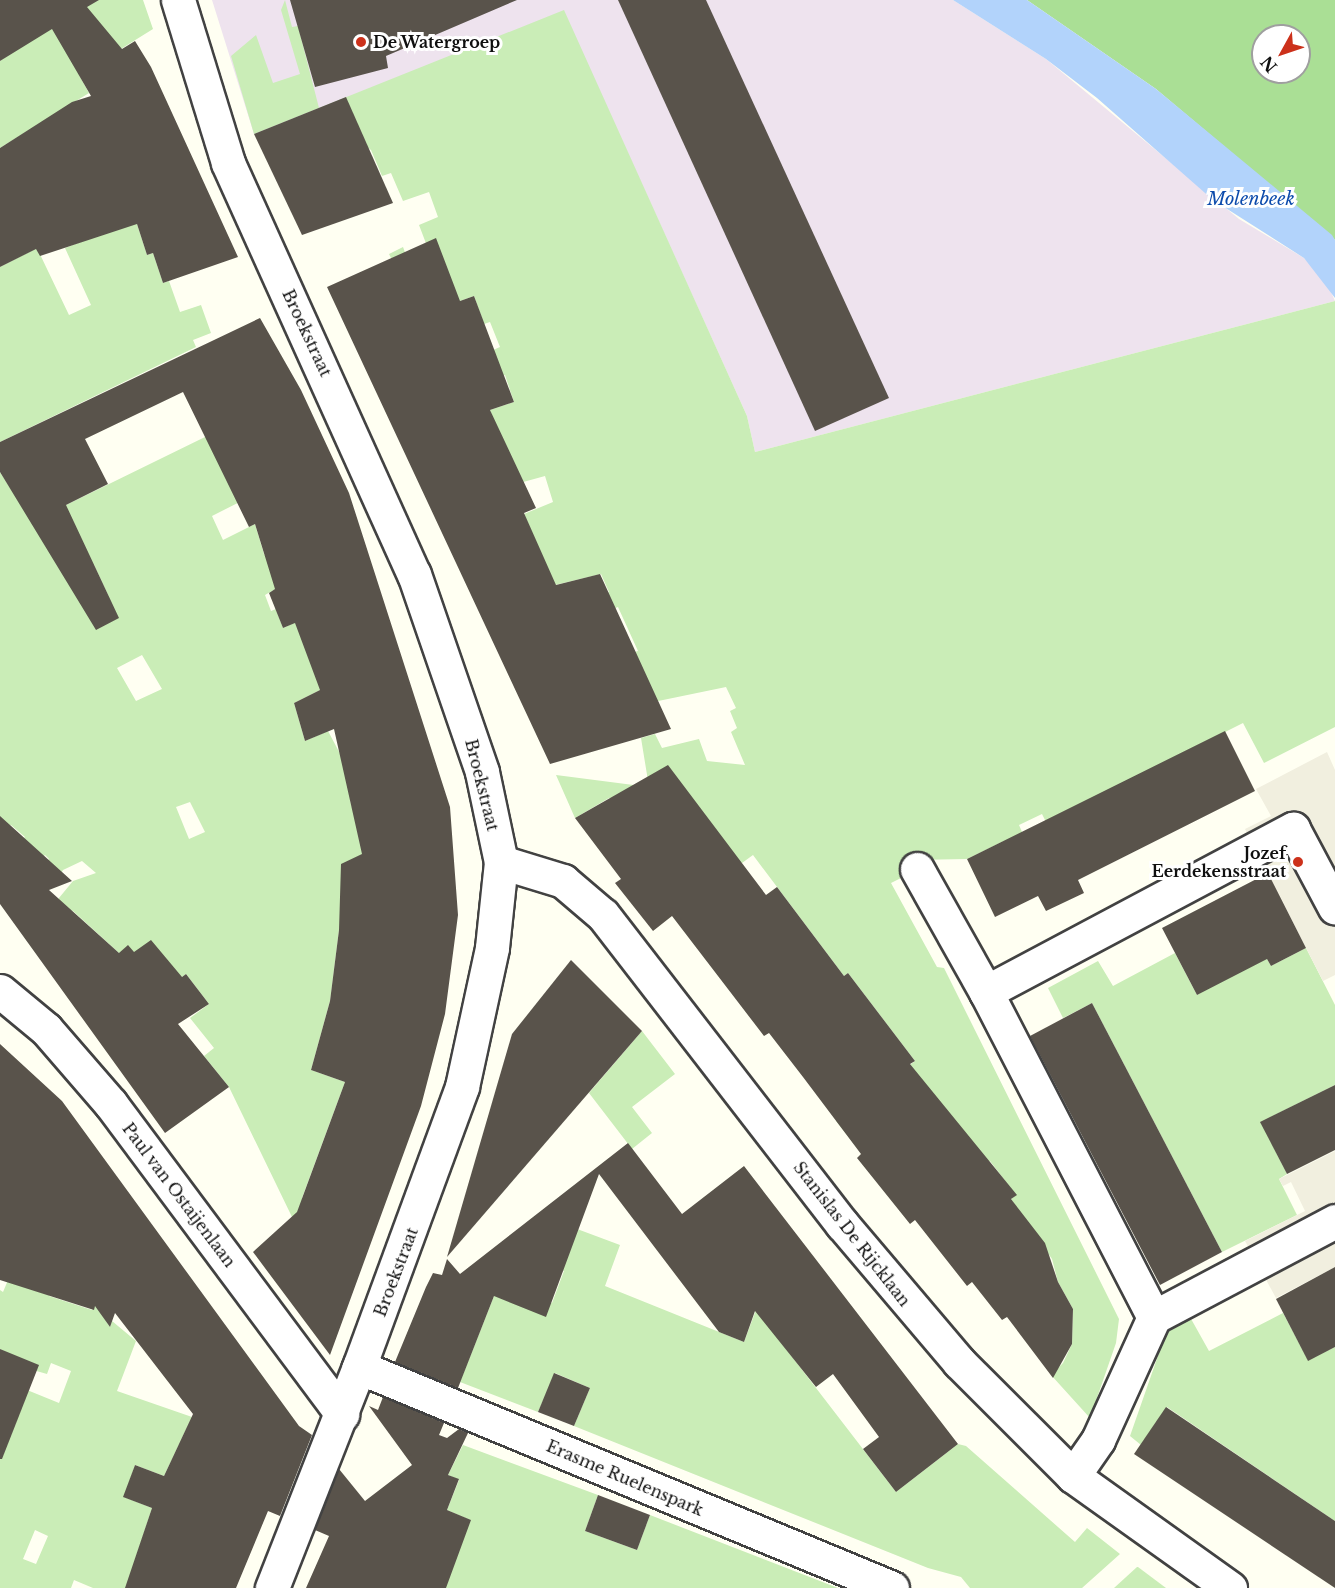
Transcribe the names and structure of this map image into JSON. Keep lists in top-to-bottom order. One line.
{"streets":{"street":["Broekstraat","Paul van Ostaijenlaan","Stanislas De Rijcklaan","Erasme Ruelenspark"]},"crossings":[["Broekstraat","Paul van Ostaijenlaan"],["Broekstraat","Stanislas De Rijcklaan"],["Broekstraat","Erasme Ruelenspark"]],"water":["Molenbeek"],"places":["De Watergroep","Jozef Eerdekensstraat"],"north":"bottom left"}
